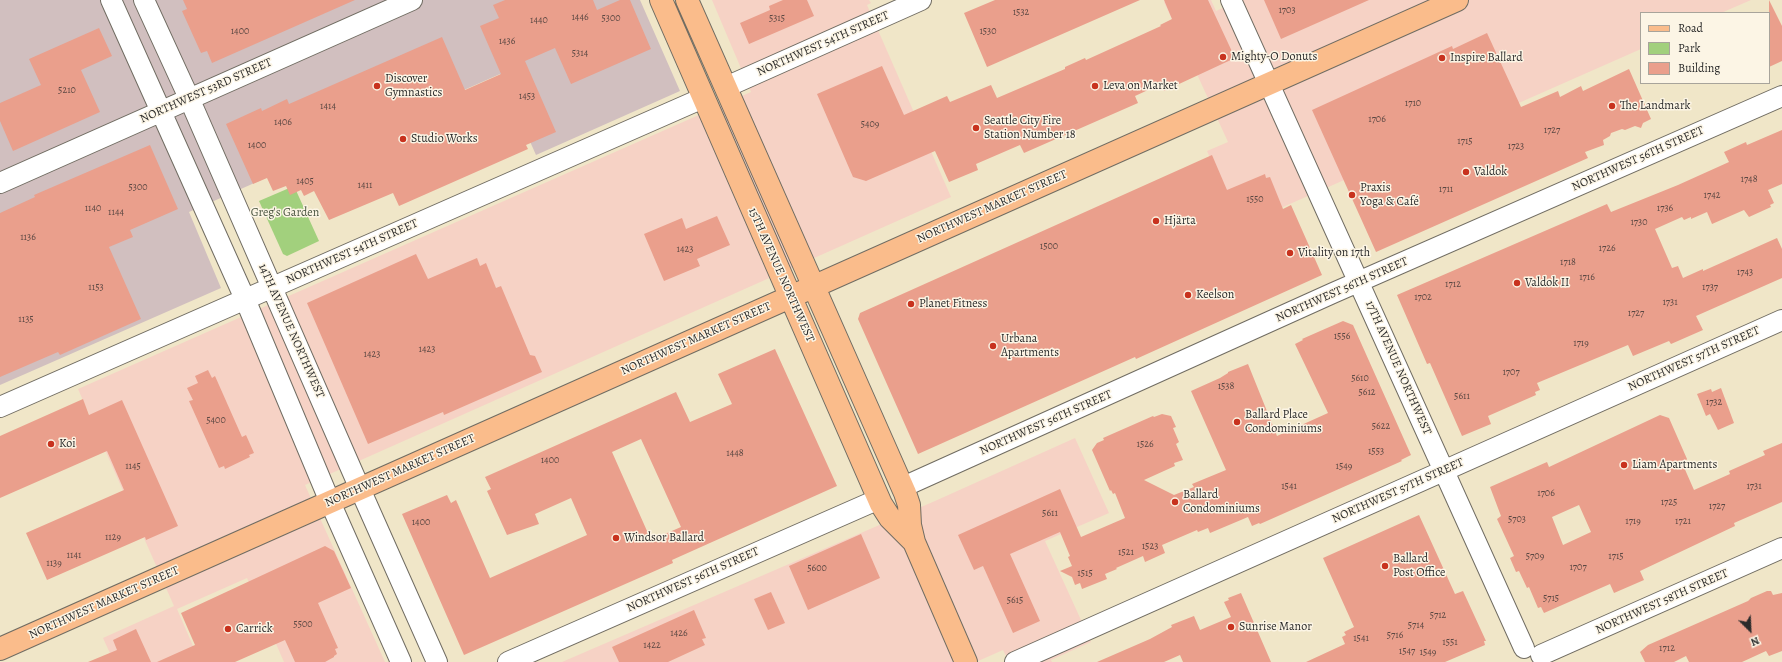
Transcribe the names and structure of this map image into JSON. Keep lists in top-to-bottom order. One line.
{"streets":{"main road":["NORTHWEST MARKET STREET","15TH AVENUE NORTHWEST"],"street":["NORTHWEST 54TH STREET","NORTHWEST 53RD STREET","NORTHWEST 56TH STREET","14TH AVENUE NORTHWEST","NORTHWEST 57TH STREET","17TH AVENUE NORTHWEST","NORTHWEST 58TH STREET"]},"crossings":[["NORTHWEST 54TH STREET","15TH AVENUE NORTHWEST"],["NORTHWEST 54TH STREET","14TH AVENUE NORTHWEST"],["NORTHWEST 53RD STREET","14TH AVENUE NORTHWEST"],["NORTHWEST 56TH STREET","15TH AVENUE NORTHWEST"],["NORTHWEST 56TH STREET","17TH AVENUE NORTHWEST"],["NORTHWEST MARKET STREET","15TH AVENUE NORTHWEST"],["NORTHWEST MARKET STREET","14TH AVENUE NORTHWEST"],["NORTHWEST MARKET STREET","17TH AVENUE NORTHWEST"],["NORTHWEST 57TH STREET","17TH AVENUE NORTHWEST"],["17TH AVENUE NORTHWEST","NORTHWEST 58TH STREET"]],"parks":["Greg's Garden"],"places":["Mighty-O Donuts","Inspire Ballard","Discover Gymnastics","Leva on Market","The Landmark","Seattle City Fire Station Number 18","Studio Works","Valdok","Praxis Yoga & Café","Hjärta","Vitality on 17th","Valdok II","Keelson","Planet Fitness","Urbana Apartments","Ballard Place Condominiums","Koi","Liam Apartments","Ballard Condominiums","Windsor Ballard","Ballard Post Office","Sunrise Manor","Carrick"],"house_numbers":["1703","1532","1446","5300","5315","1440","1400","1530","1436","5314","5210","1453","1710","1414","1706","1406","5409","1727","1715","1400","1723","1748","1405","1411","5300","1711","1742","1550","1140","1736","1144","1730","1136","1500","1726","1423","1718","1743","1716","1712","1153","1737","1702","1731","1727","1135","1556","1719","1423","1423","1707","5610","1538","5612","5611","1732","5400","5622","1526","1553","1448","1400","1145","1549","1541","1731","1706","1725","1727","5611","5703","1719","1721","1400","1129","1523","1521","1141","5709","1715","1139","1707","5600","1515","5715","5615","5712","5500","5714","1426","5716","1541","1551","1422","1712","1547","1549"],"legend":["Road","Park","Building"],"north":"bottom right"}
